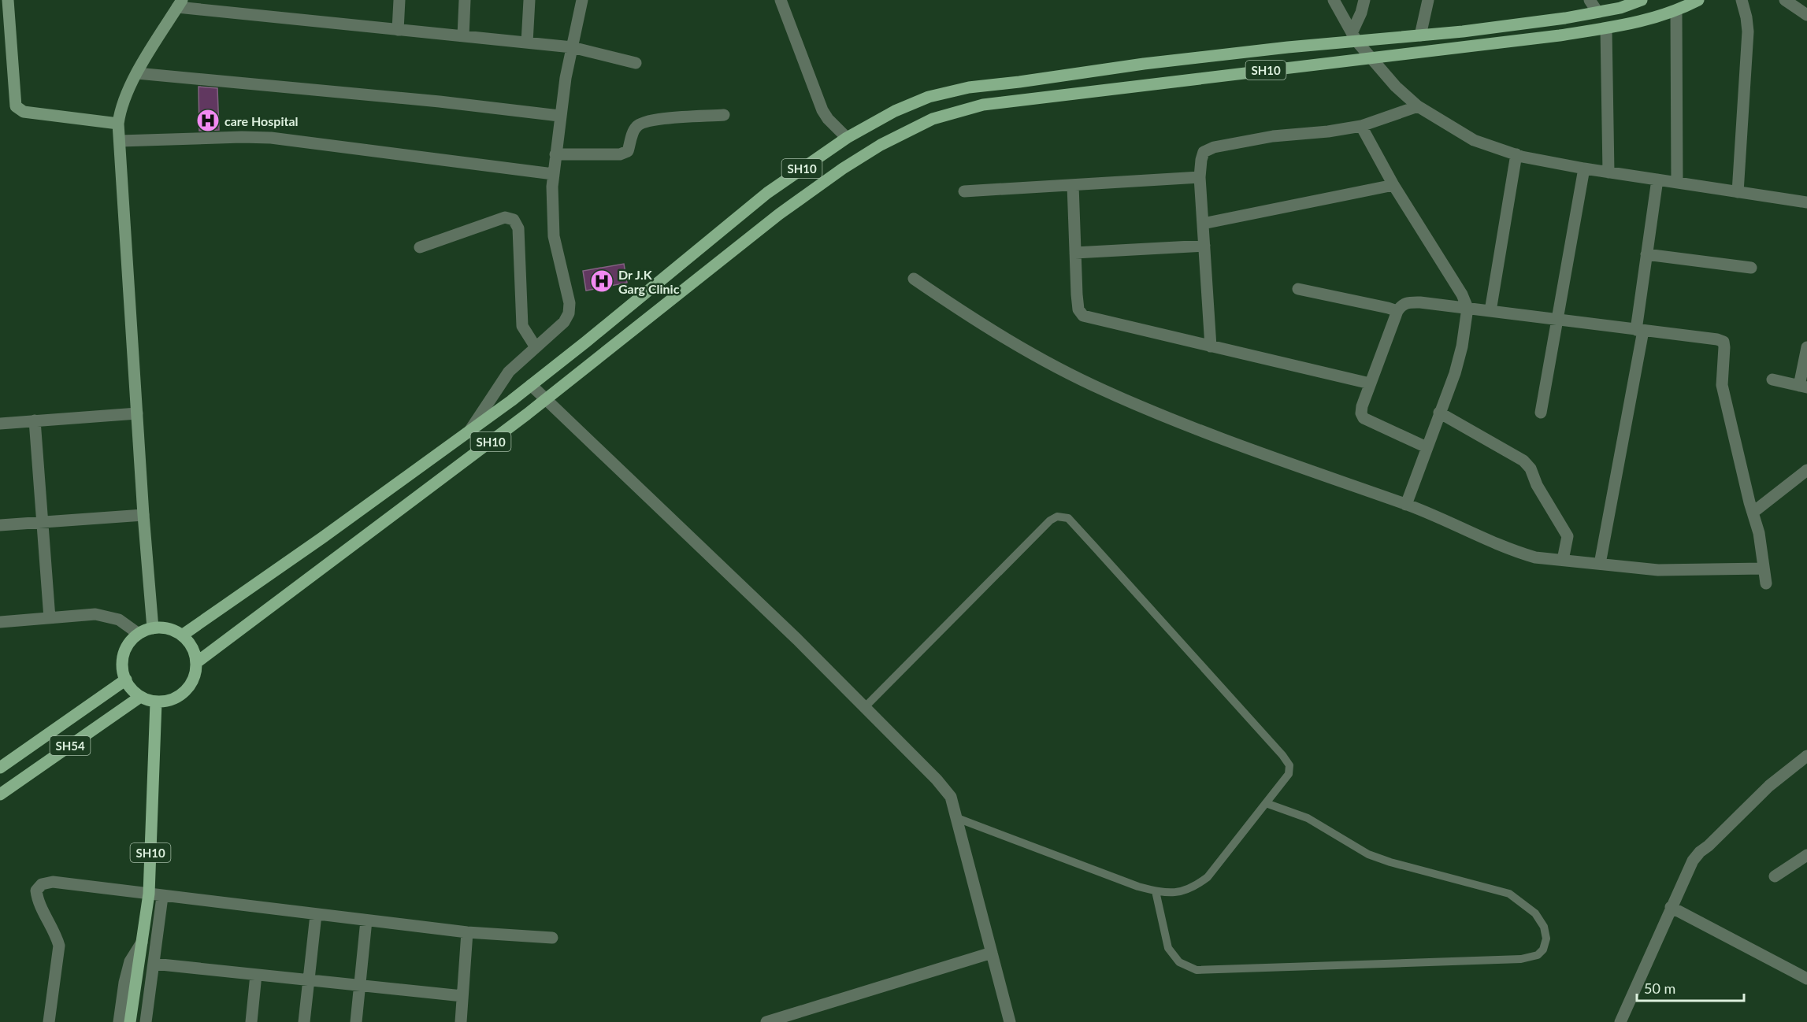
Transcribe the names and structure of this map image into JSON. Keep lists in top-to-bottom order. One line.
{"streets":{"main road":["SH10","SH54"]},"crossings":[["SH10","SH54"]],"places":{"hospital":["care Hospital","Dr J.K Garg Clinic"]},"scale_bar":"50 m"}
